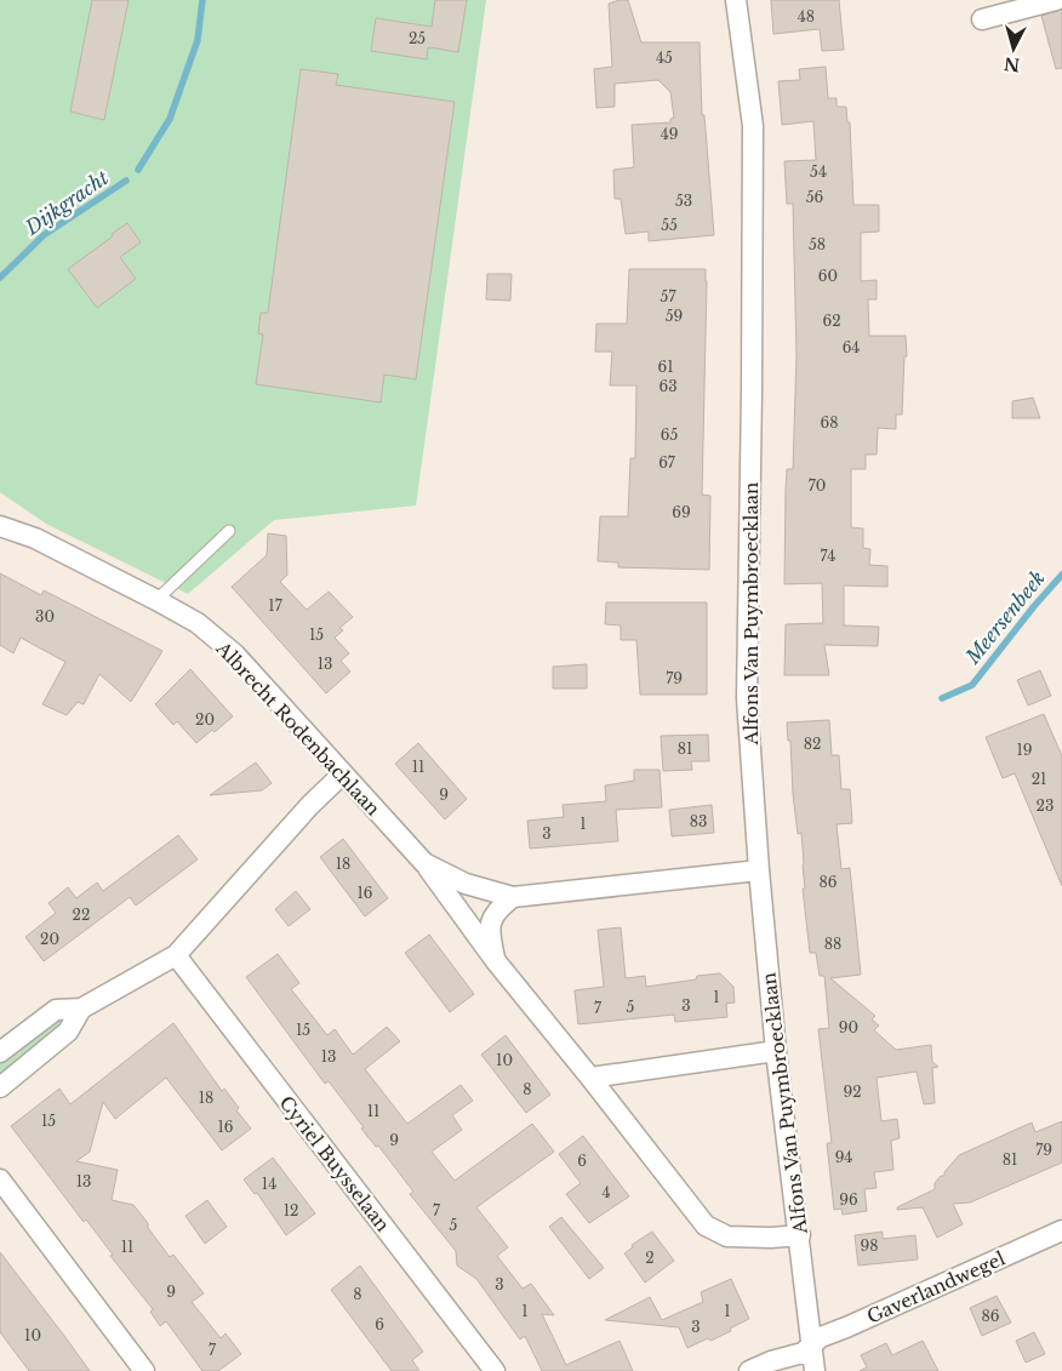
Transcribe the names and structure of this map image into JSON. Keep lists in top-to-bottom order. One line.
{"streets":{"street":["Alfons Van Puymbroecklaan","Albrecht Rodenbachlaan","Cyriel Buysselaan","Gaverlandwegel"]},"crossings":[["Alfons Van Puymbroecklaan","Albrecht Rodenbachlaan"],["Alfons Van Puymbroecklaan","Gaverlandwegel"]],"water":["Dijkgracht","Meersenbeek"],"house_numbers":["48","25","45","49","54","56","53","55","58","60","57","59","62","64","61","63","68","65","67","70","69","74","17","30","15","13","79","20","82","81","19","11","21","9","23","83","1","3","18","86","16","22","20","88","1","3","5","7","90","15","13","10","8","92","18","11","15","16","9","79","94","81","6","13","14","4","96","12","7","5","98","11","2","3","9","8","1","1","86","6","3","10","7"],"north":"bottom"}
